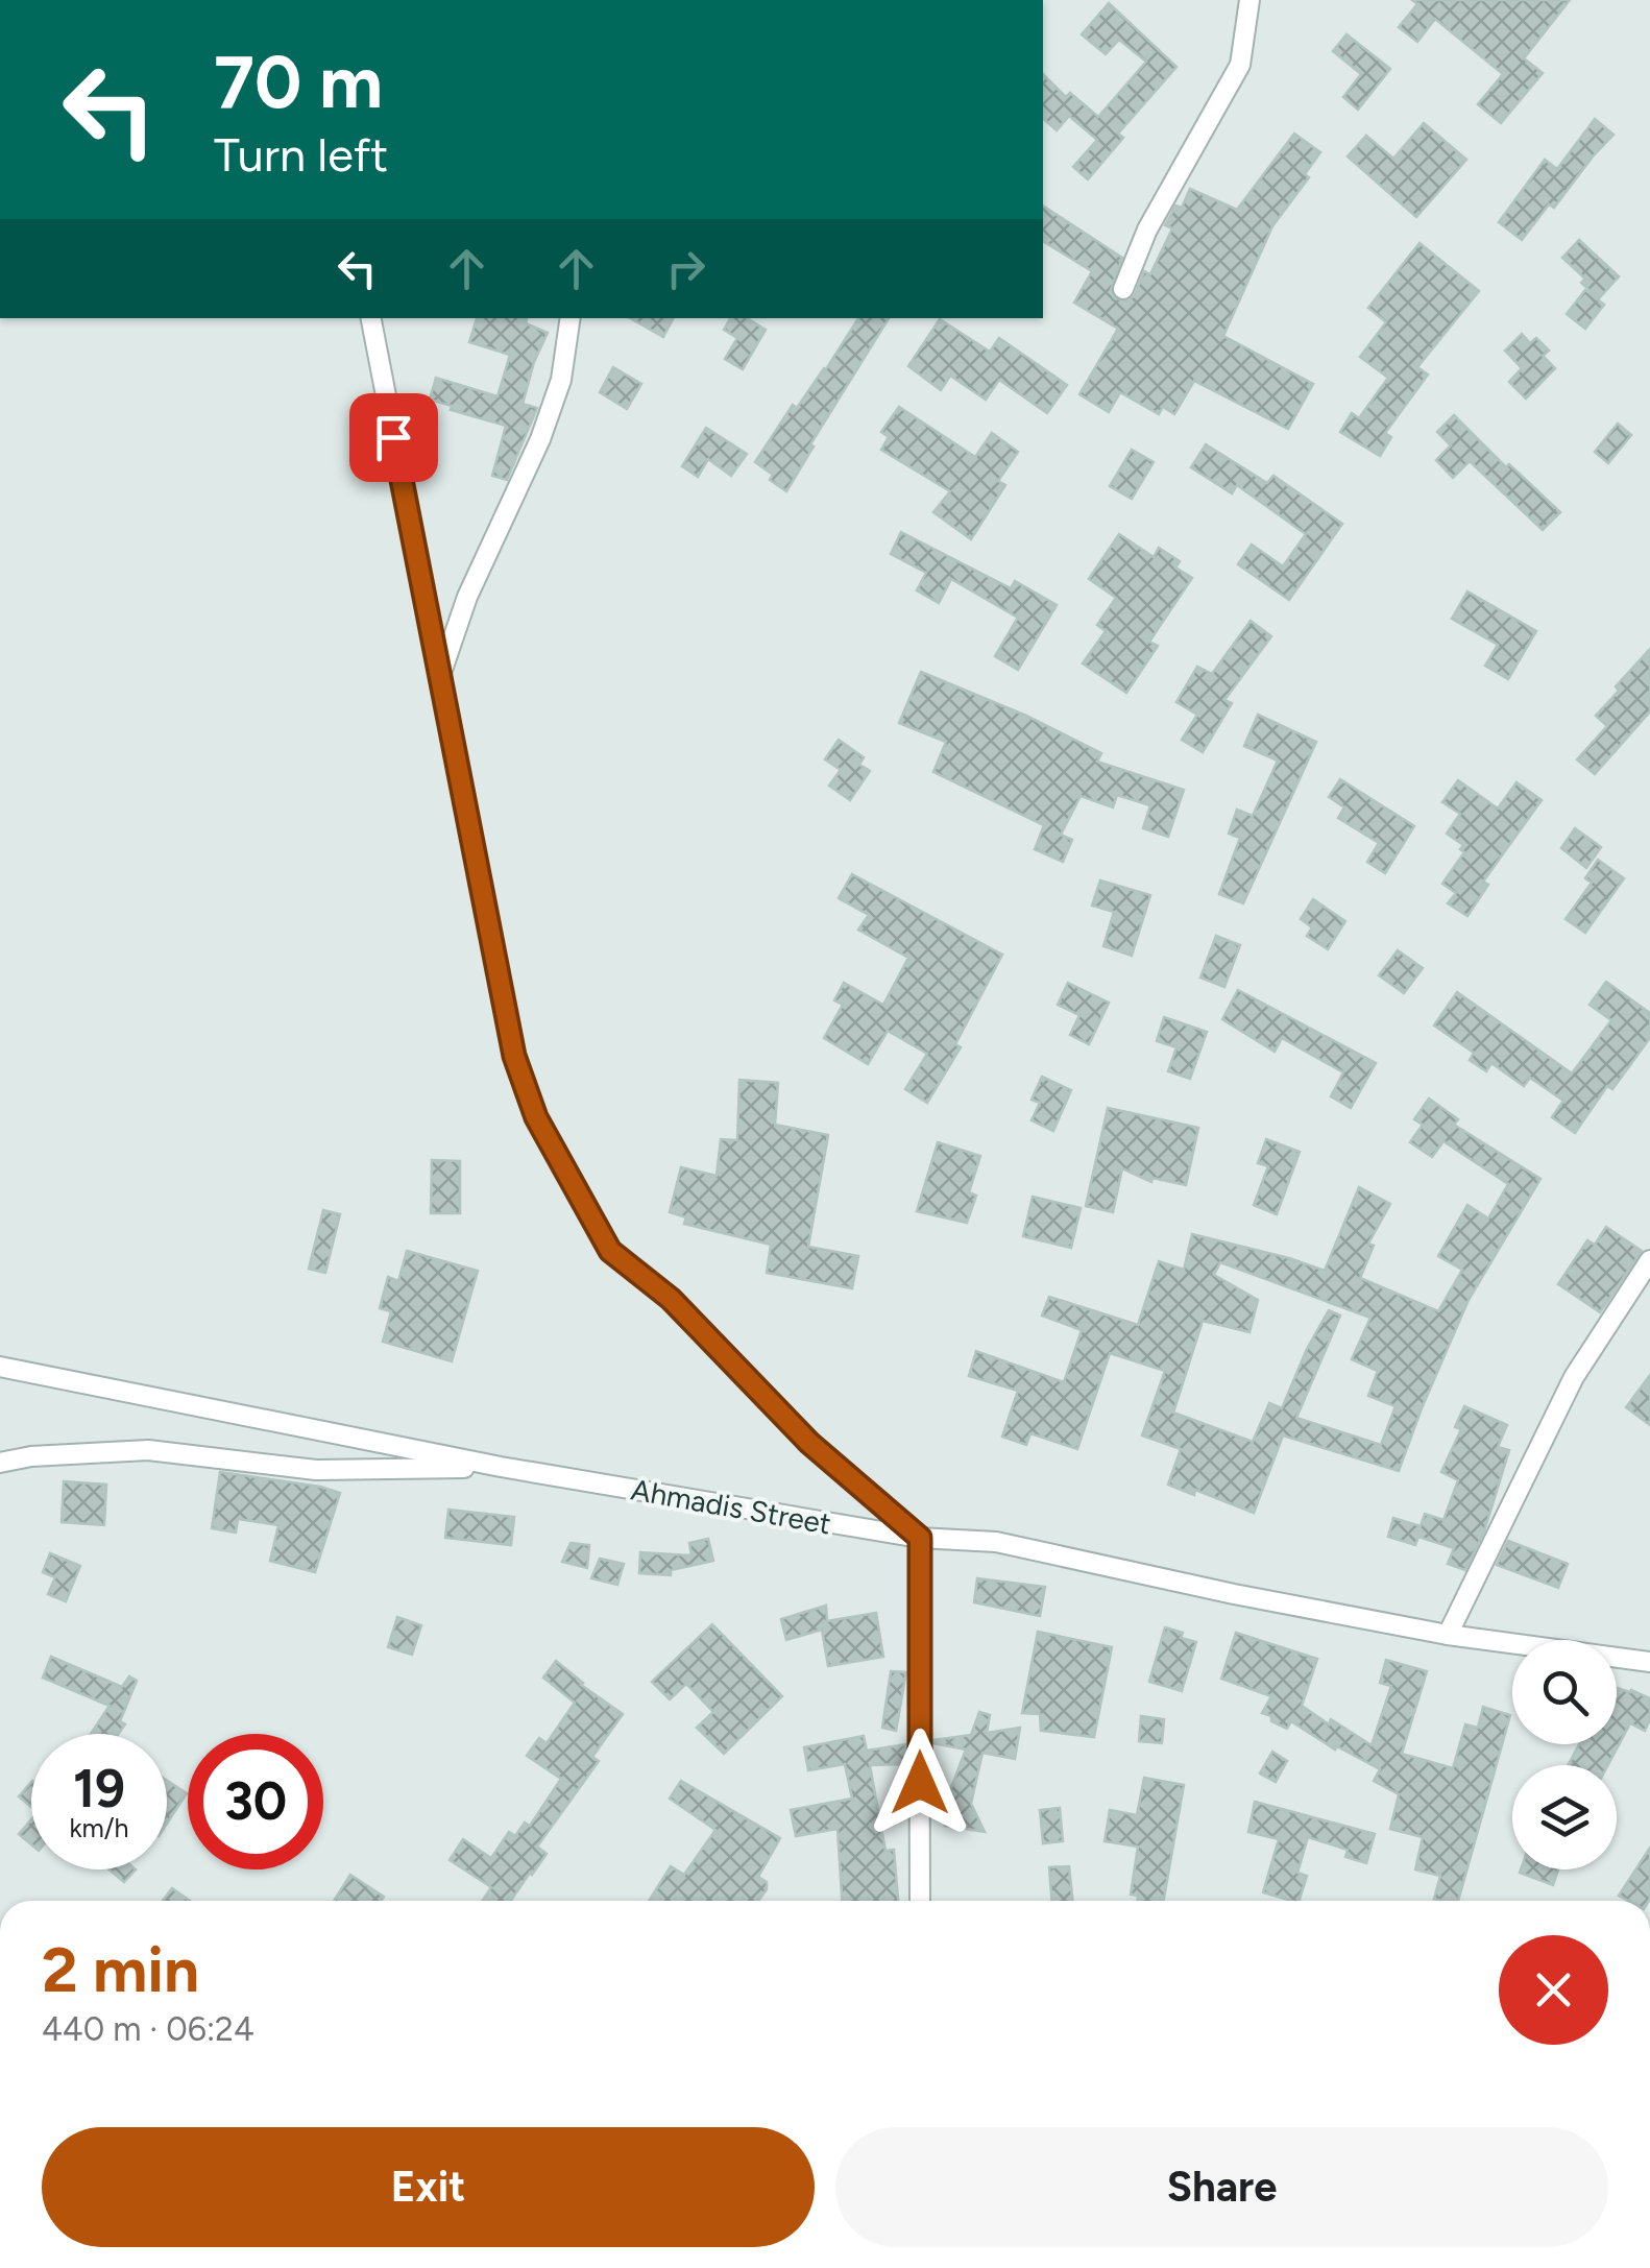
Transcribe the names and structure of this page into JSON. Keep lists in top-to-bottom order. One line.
{"streets":{"street":["Ahmadis Street"]},"page":{"turn":["70 m","Turn left"],"speed":"19 km/h","limit":"30","heading":["2 min","440 m · 06:24"],"buttons":["Exit","Share"]}}
